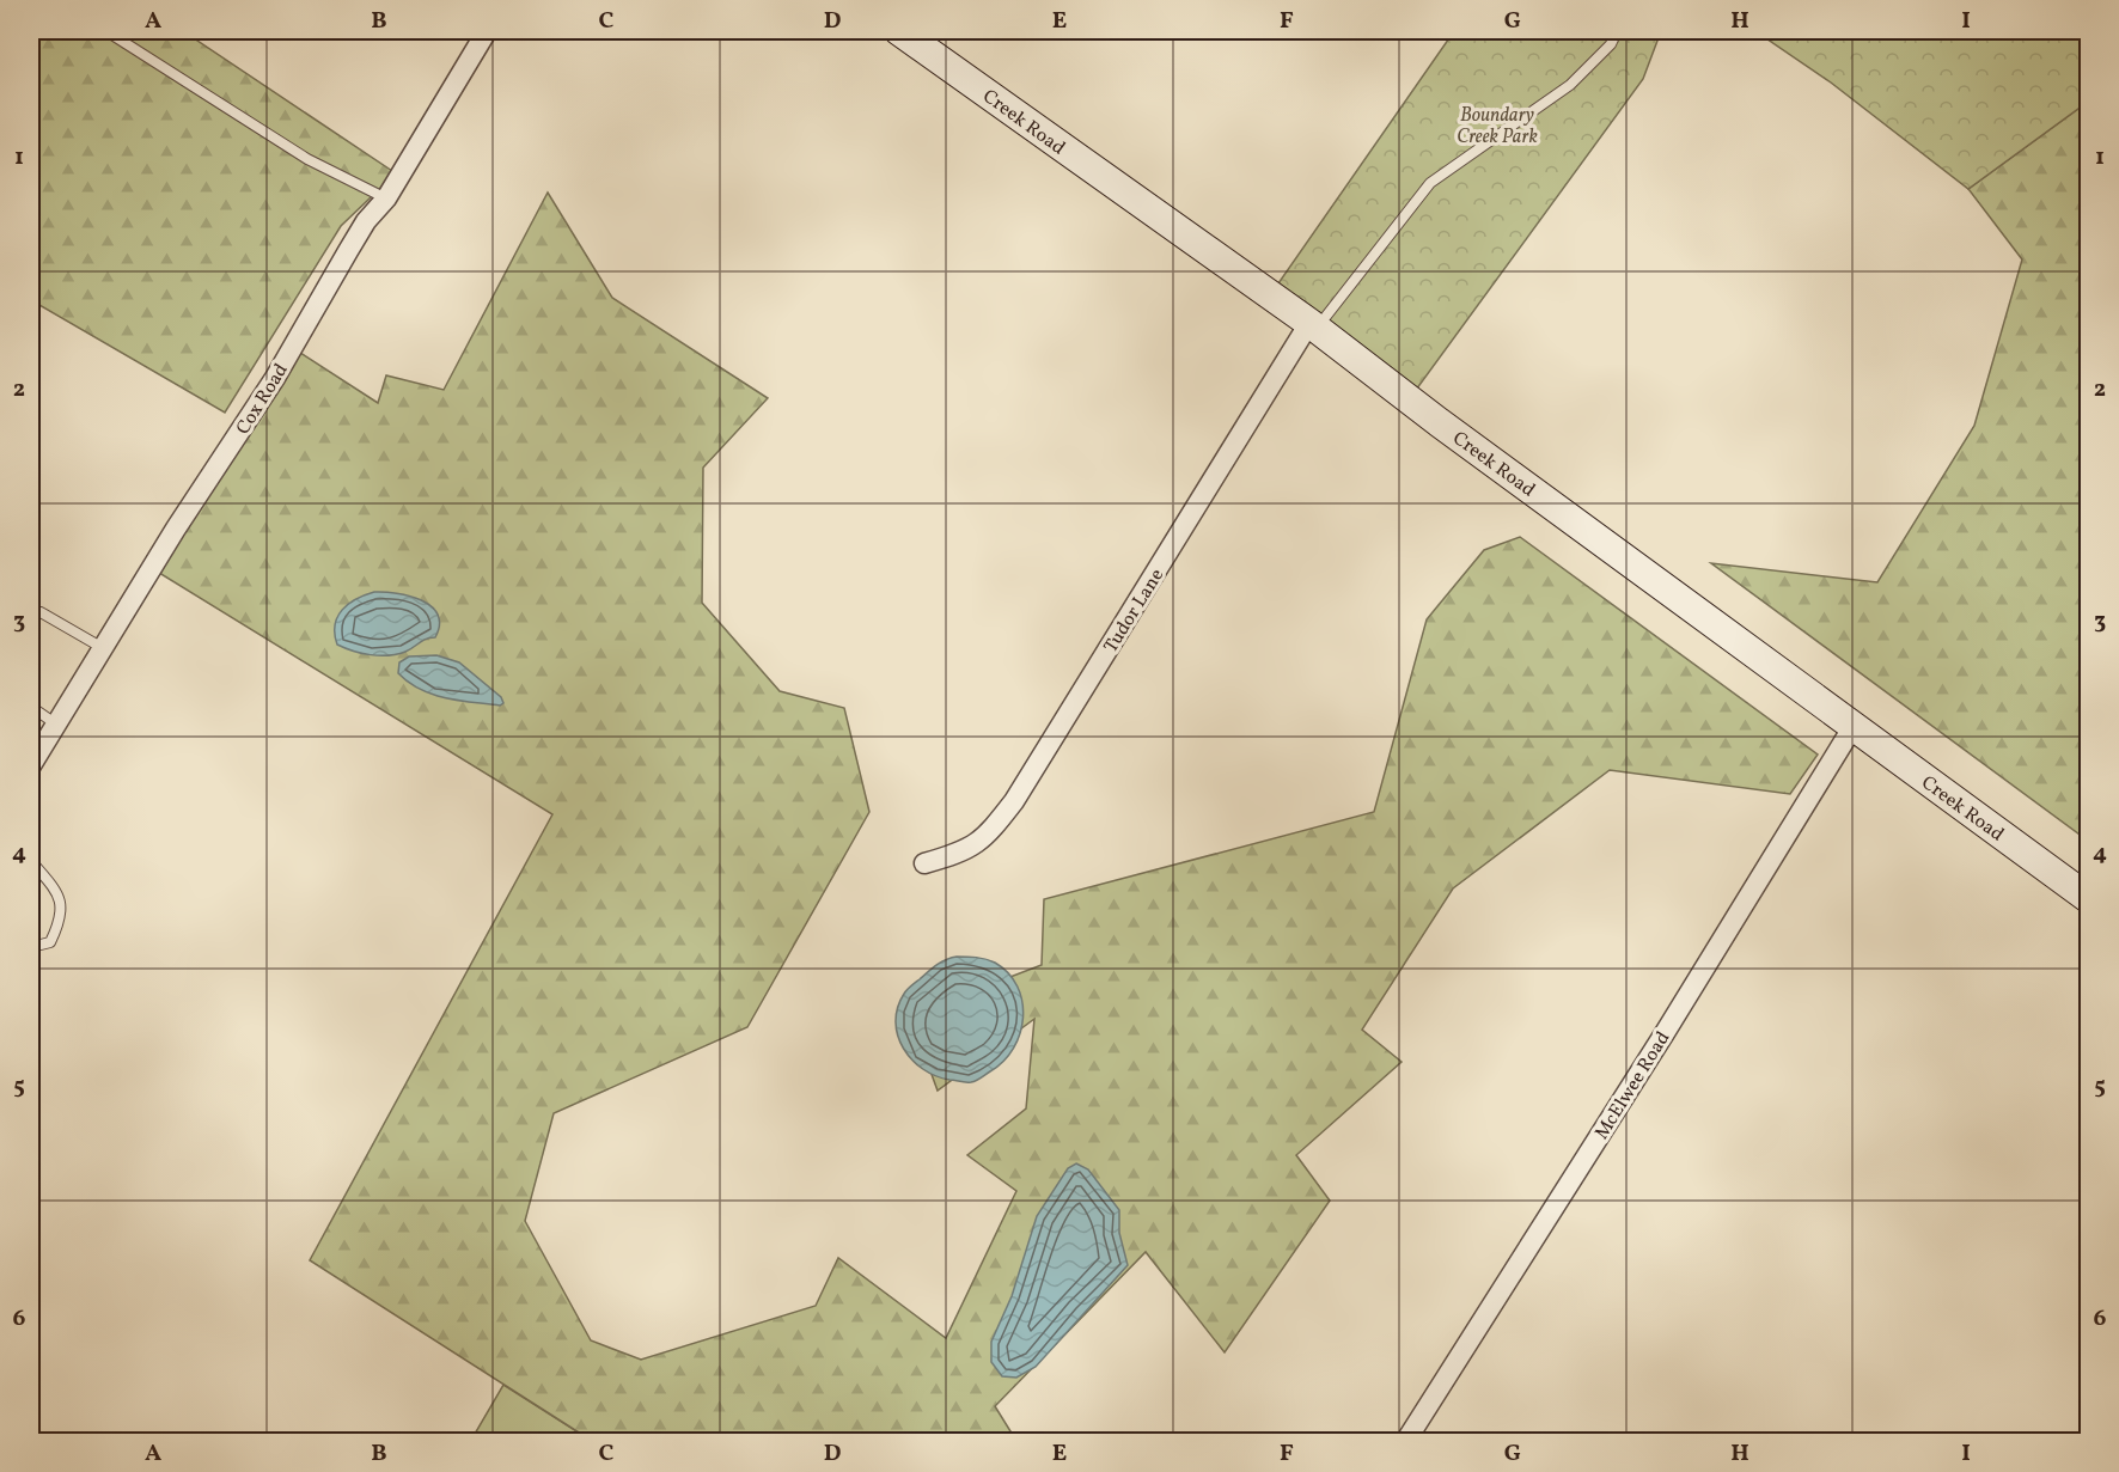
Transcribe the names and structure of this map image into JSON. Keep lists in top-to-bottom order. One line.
{"streets":{"main road":["Creek Road"],"street":["Cox Road","Tudor Lane","McElwee Road"]},"crossings":[["Creek Road","Tudor Lane"],["Creek Road","McElwee Road"]],"parks":["Boundary Creek Park"],"grid":{"columns":["A","B","C","D","E","F","G","H","I"],"rows":["1","2","3","4","5","6"]}}
